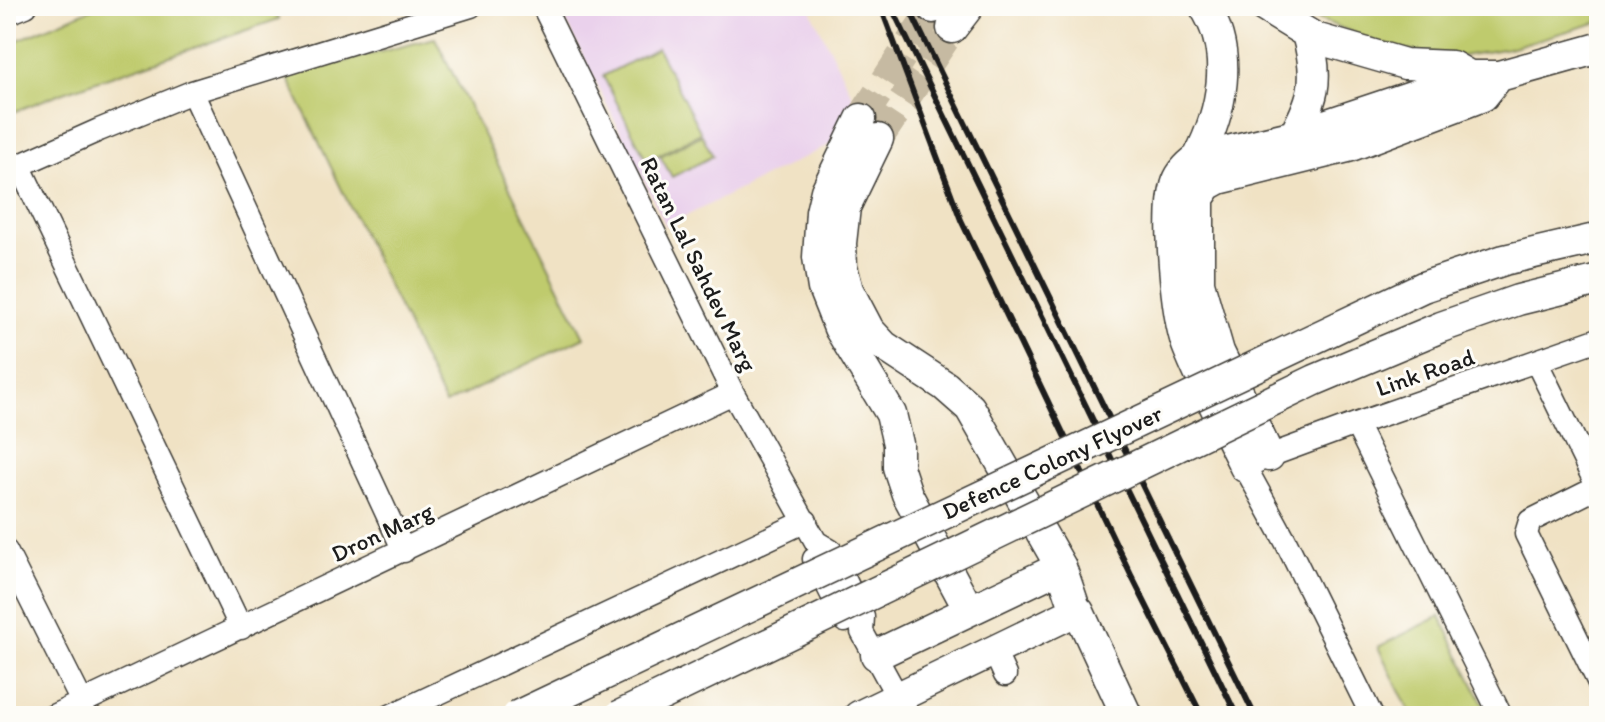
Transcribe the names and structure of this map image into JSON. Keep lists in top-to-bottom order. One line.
{"streets":{"street":["Ratan Lal Sahdev Marg","Link Road","Defence Colony Flyover","Dron Marg"]},"crossings":[["Ratan Lal Sahdev Marg","Dron Marg"]]}
